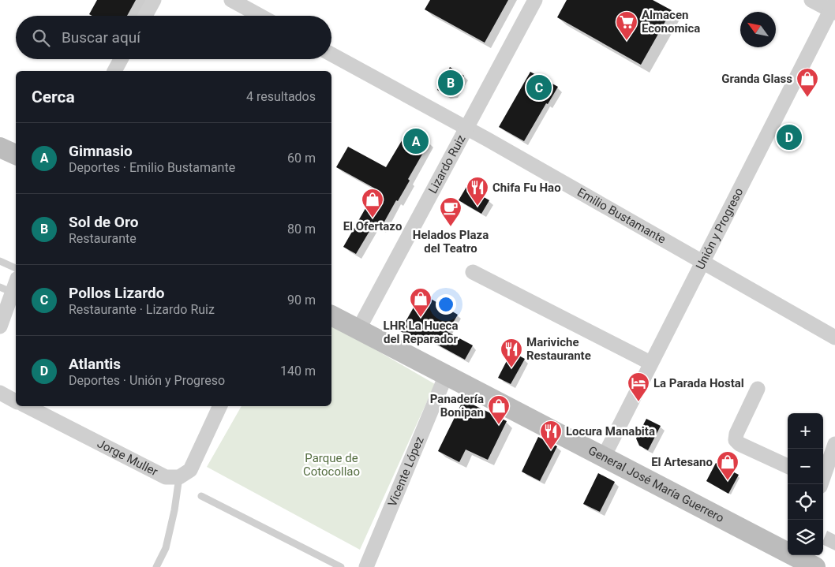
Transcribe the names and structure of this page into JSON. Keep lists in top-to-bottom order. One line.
{"streets":{"street":["Lizardo Ruiz","Emilio Bustamante","Unión y Progreso","Jorge Muller","Vicente López","General José María Guerrero"]},"crossings":[["Lizardo Ruiz","Emilio Bustamante"],["Lizardo Ruiz","General José María Guerrero"],["Emilio Bustamante","Unión y Progreso"],["Unión y Progreso","General José María Guerrero"],["Vicente López","General José María Guerrero"]],"parks":["Parque de Cotocollao"],"places":{"supermarket":["Almacen Economica"],"shop":["Granda Glass","El Ofertazo","LHR La Hueca del Reparador","Panadería Bonipan","El Artesano"],"restaurant":["Chifa Fu Hao","Mariviche Restaurante","Locura Manabita"],"cafe":["Helados Plaza del Teatro"],"hotel":["La Parada Hostal"]},"north":"top left","page":{"search":"Buscar aquí","pins":["B","C","D","A"],"heading":["Cerca","4 resultados"],"list":[{"mark":"A","name":"Gimnasio","note":"Deportes · Emilio Bustamante","value":"60 m"},{"mark":"B","name":"Sol de Oro","note":"Restaurante","value":"80 m"},{"mark":"C","name":"Pollos Lizardo","note":"Restaurante · Lizardo Ruiz","value":"90 m"},{"mark":"D","name":"Atlantis","note":"Deportes · Unión y Progreso","value":"140 m"}],"map_buttons":["+","−"]}}
